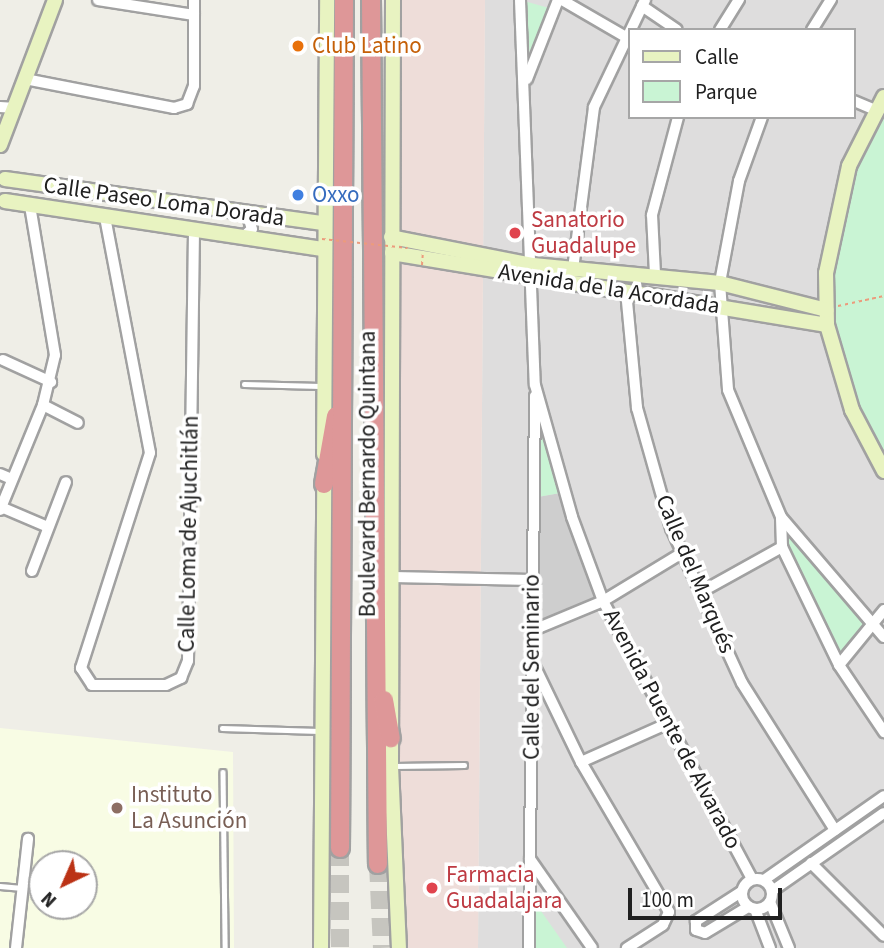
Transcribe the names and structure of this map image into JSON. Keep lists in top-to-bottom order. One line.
{"streets":{"highway":["Boulevard Bernardo Quintana"],"street":["Calle Paseo Loma Dorada","Avenida de la Acordada","Calle Loma de Ajuchitlán","Calle del Marqués","Calle del Seminario","Avenida Puente de Alvarado"]},"crossings":[["Calle Paseo Loma Dorada","Boulevard Bernardo Quintana"],["Calle Paseo Loma Dorada","Calle Loma de Ajuchitlán"],["Avenida de la Acordada","Boulevard Bernardo Quintana"],["Avenida de la Acordada","Calle del Marqués"],["Avenida de la Acordada","Avenida Puente de Alvarado"],["Calle del Seminario","Avenida Puente de Alvarado"]],"places":["Club Latino","Oxxo","Sanatorio Guadalupe","Instituto La Asunción","Farmacia Guadalajara"],"legend":["Calle","Parque"],"scale_bar":"100 m","north":"bottom left"}
